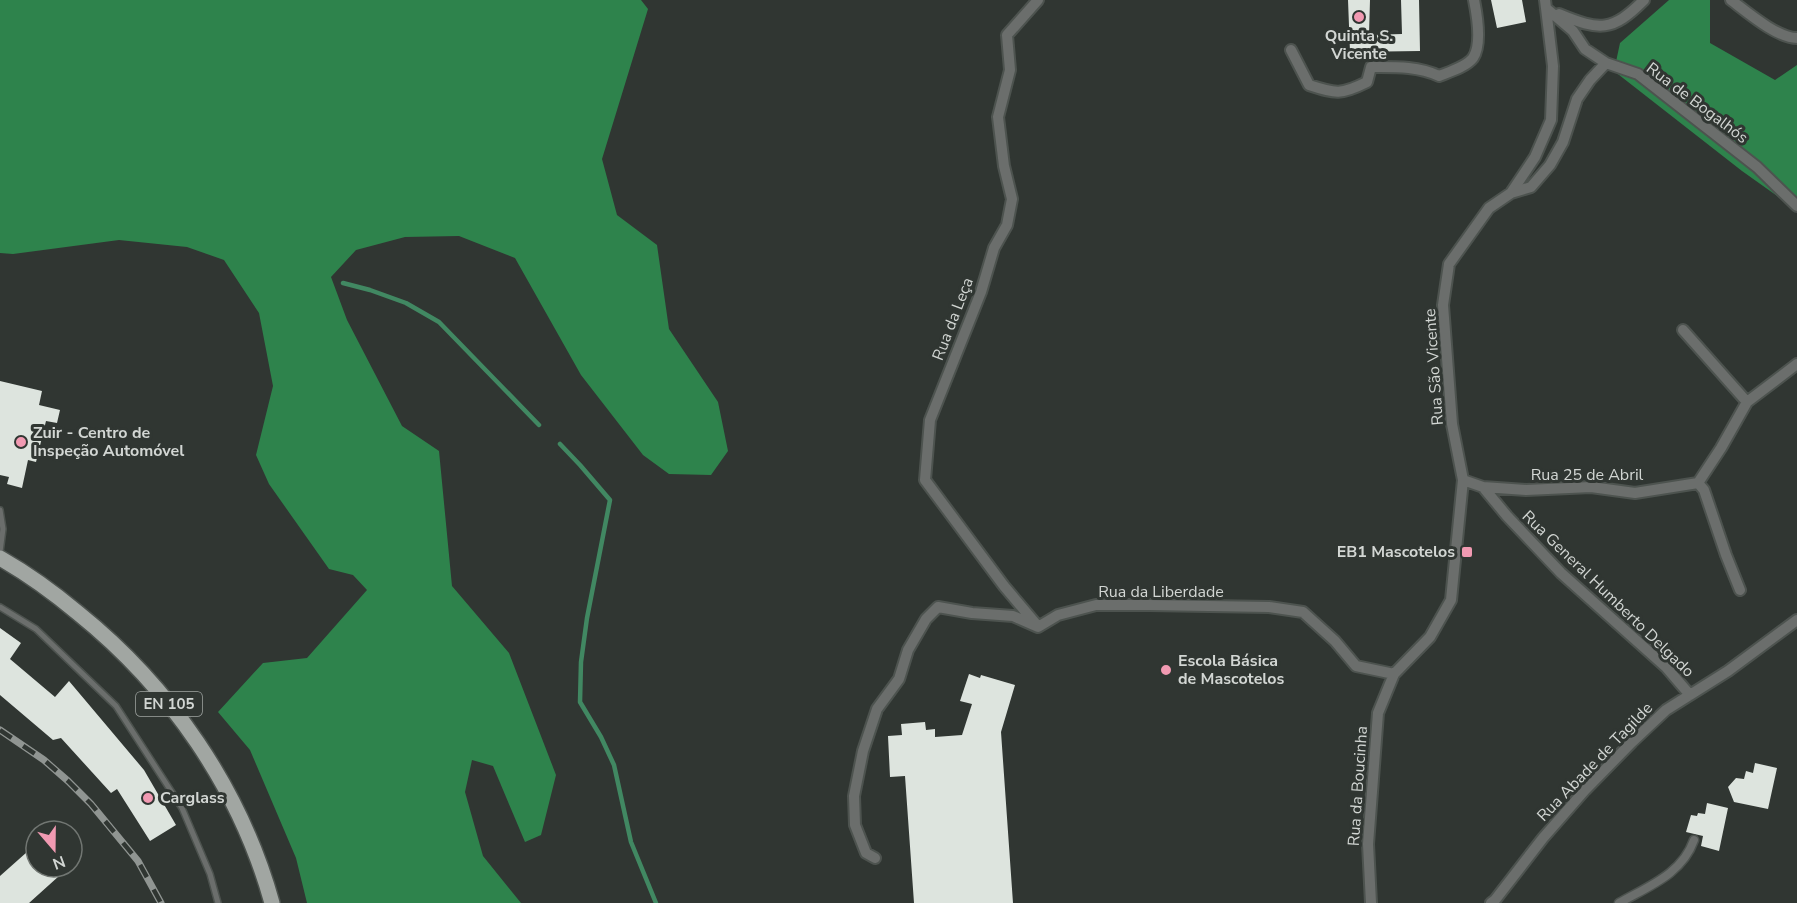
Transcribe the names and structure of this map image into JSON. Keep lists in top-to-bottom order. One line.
{"streets":{"main road":["EN 105"],"street":["Rua de Bogalhós","Rua da Leça","Rua São Vicente","Rua 25 de Abril","Rua da Liberdade","Rua General Humberto Delgado","Rua Abade de Tagilde","Rua da Boucinha"]},"crossings":[["Rua de Bogalhós","Rua São Vicente"],["Rua da Leça","Rua da Liberdade"],["Rua São Vicente","Rua 25 de Abril"],["Rua São Vicente","Rua da Liberdade"],["Rua São Vicente","Rua da Boucinha"],["Rua 25 de Abril","Rua General Humberto Delgado"],["Rua da Liberdade","Rua da Boucinha"],["Rua General Humberto Delgado","Rua Abade de Tagilde"]],"places":{"other":["Quinta S. Vicente","Zuir - Centro de Inspeção Automóvel","Escola Básica de Mascotelos","Carglass"],"transit":["EB1 Mascotelos"]},"north":"bottom"}
